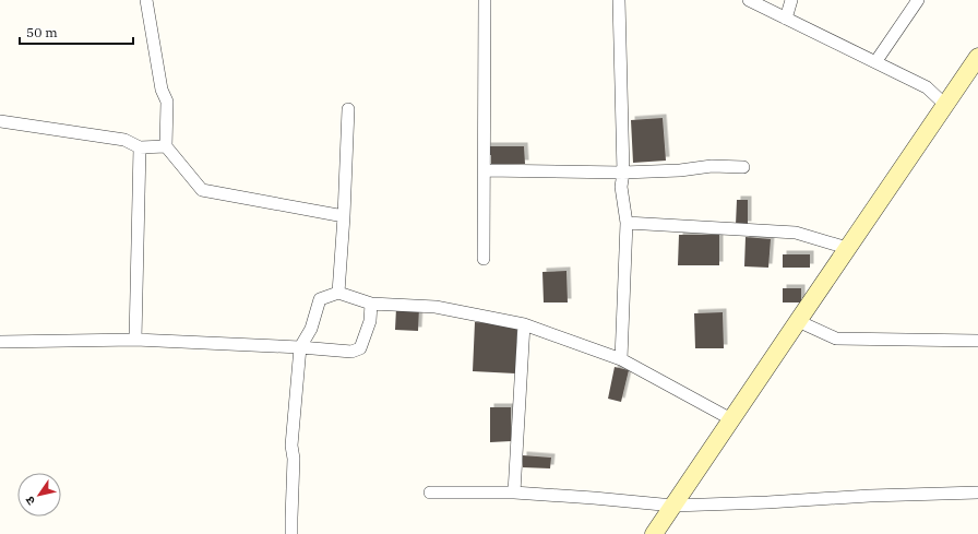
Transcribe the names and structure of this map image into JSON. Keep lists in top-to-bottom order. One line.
{"scale_bar":"50 m","north":"bottom left"}
